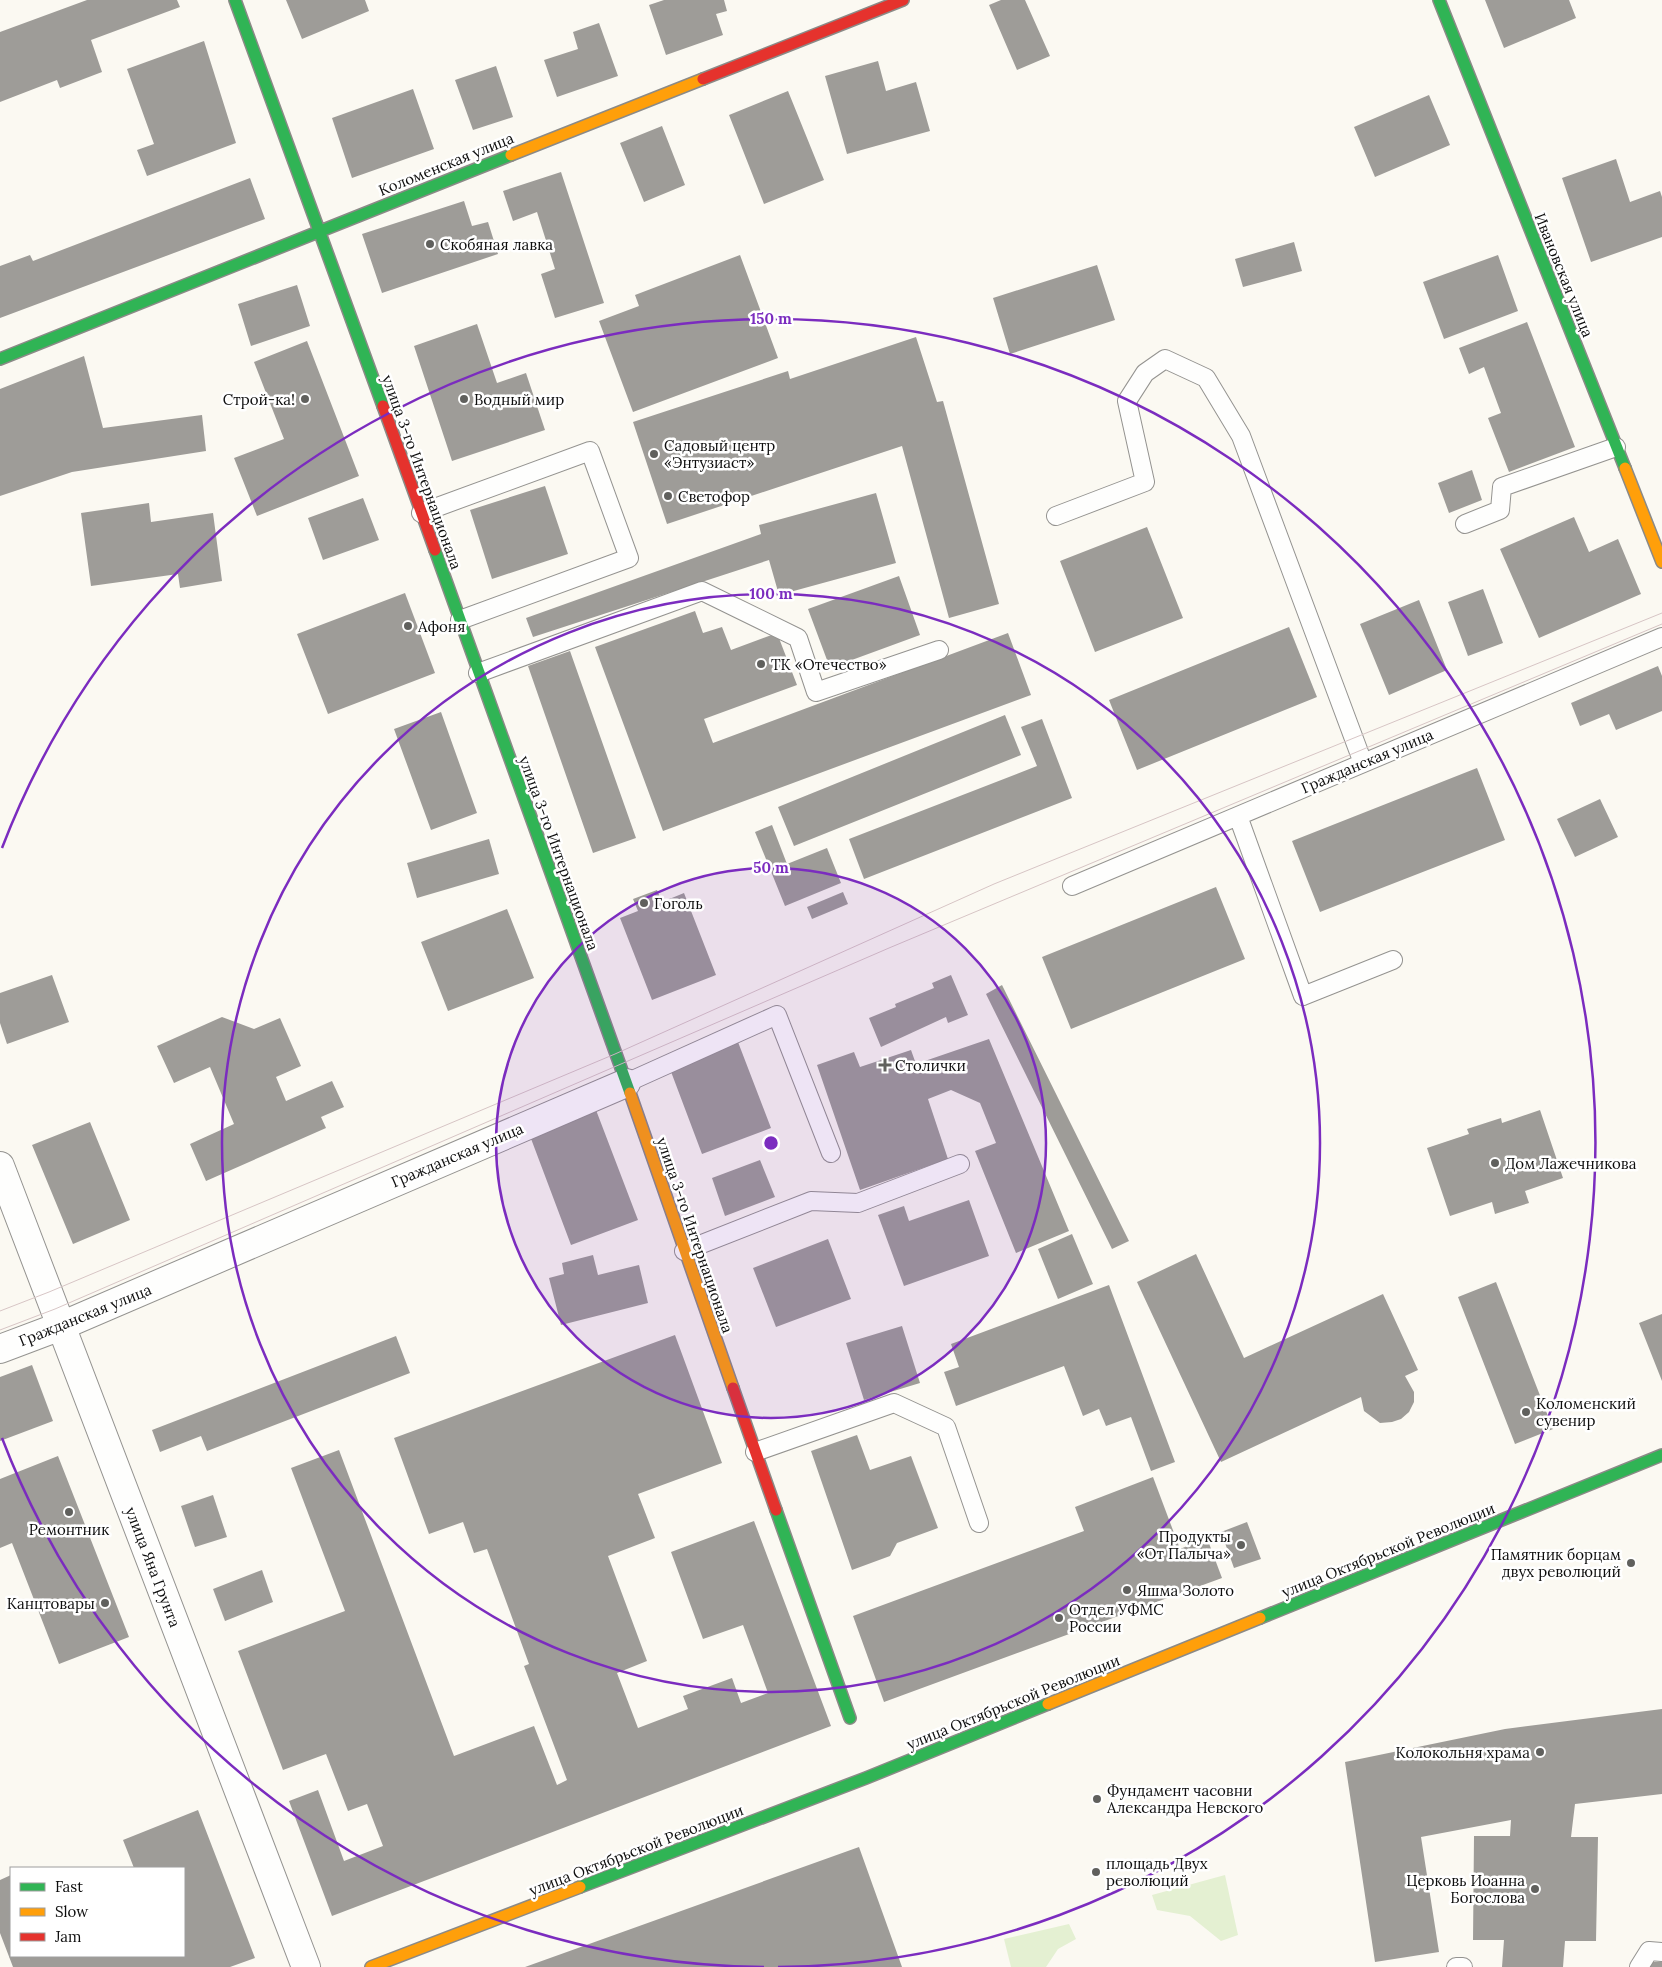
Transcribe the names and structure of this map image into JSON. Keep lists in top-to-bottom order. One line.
{"streets":{"main road":["Коломенская улица","Ивановская улица","улица 3-го Интернационала","улица Октябрьской Революции"],"street":["Гражданская улица","улица Яна Грунта"]},"crossings":[["Коломенская улица","улица 3-го Интернационала"],["улица 3-го Интернационала","Гражданская улица"],["Гражданская улица","улица Яна Грунта"]],"places":{"other":["Скобяная лавка","Строй-ка!","Водный мир","Садовый центр «Энтузиаст»","Светофор","Афоня","ТК «Отечество»","Гоголь","Дом Лажечникова","Коломенский сувенир","Ремонтник","Продукты «От Палыча»","Памятник борцам двух революций","Яшма Золото","Канцтовары","Отдел УФМС России","Колокольня храма","Фундамент часовни Александра Невского","площадь Двух революций","Церковь Иоанна Богослова"],"health":["Столички"]},"legend":["Fast","Slow","Jam"],"rings":["150 m","100 m","50 m"]}
